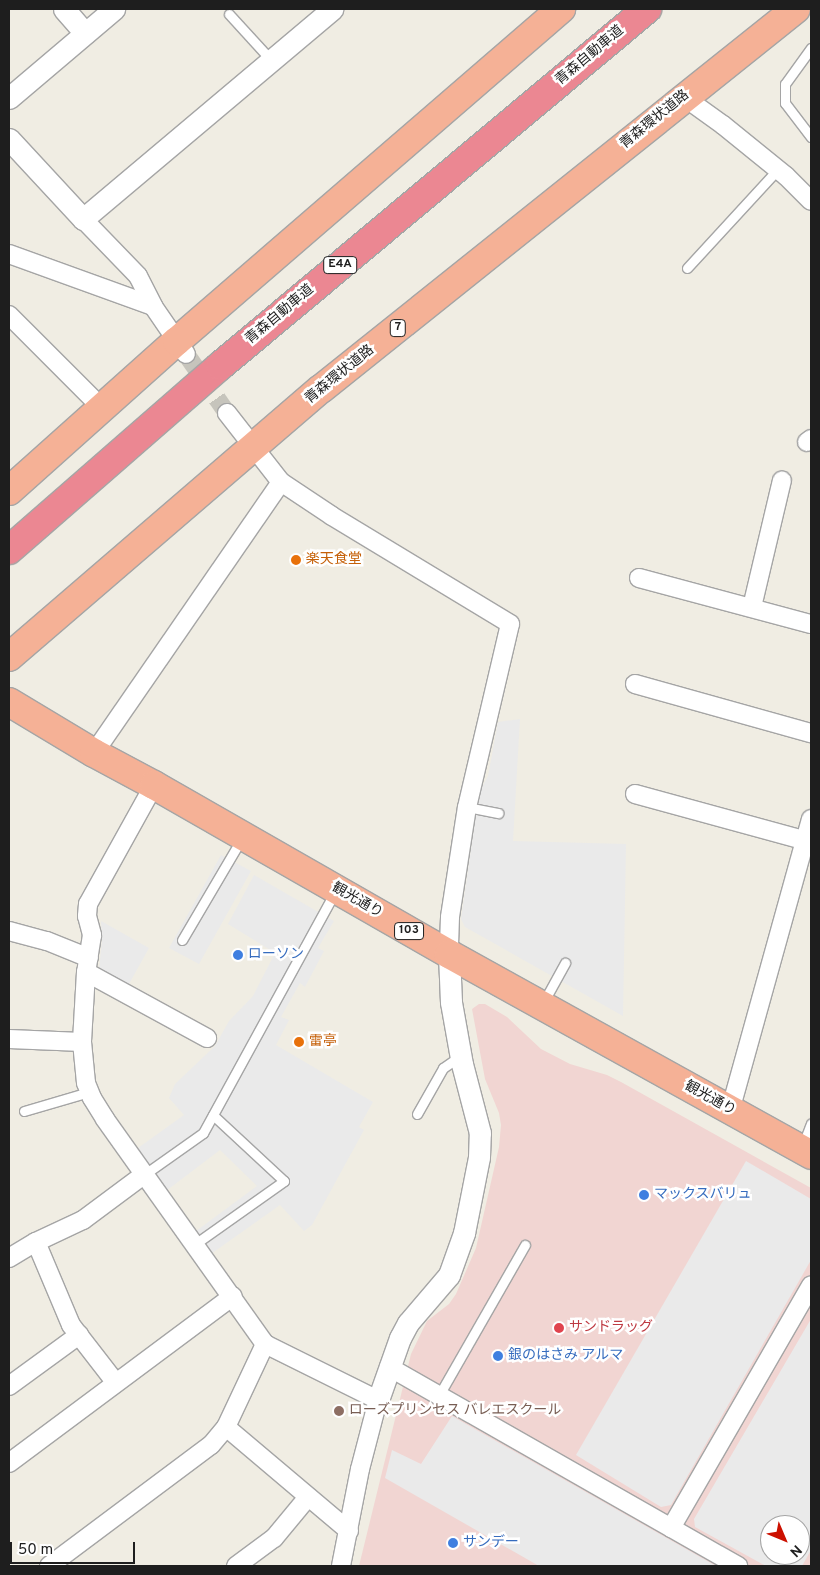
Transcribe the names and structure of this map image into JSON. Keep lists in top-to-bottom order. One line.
{"streets":{"highway":["青森自動車道","青森環状道路","E4A","7","観光通り","103"]},"places":["楽天食堂","ローソン","雷亭","マックスバリュ","サンドラッグ","銀のはさみ アルマ","ローズプリンセス バレエスクール","サンデー"],"scale_bar":"50 m","north":"bottom right"}
